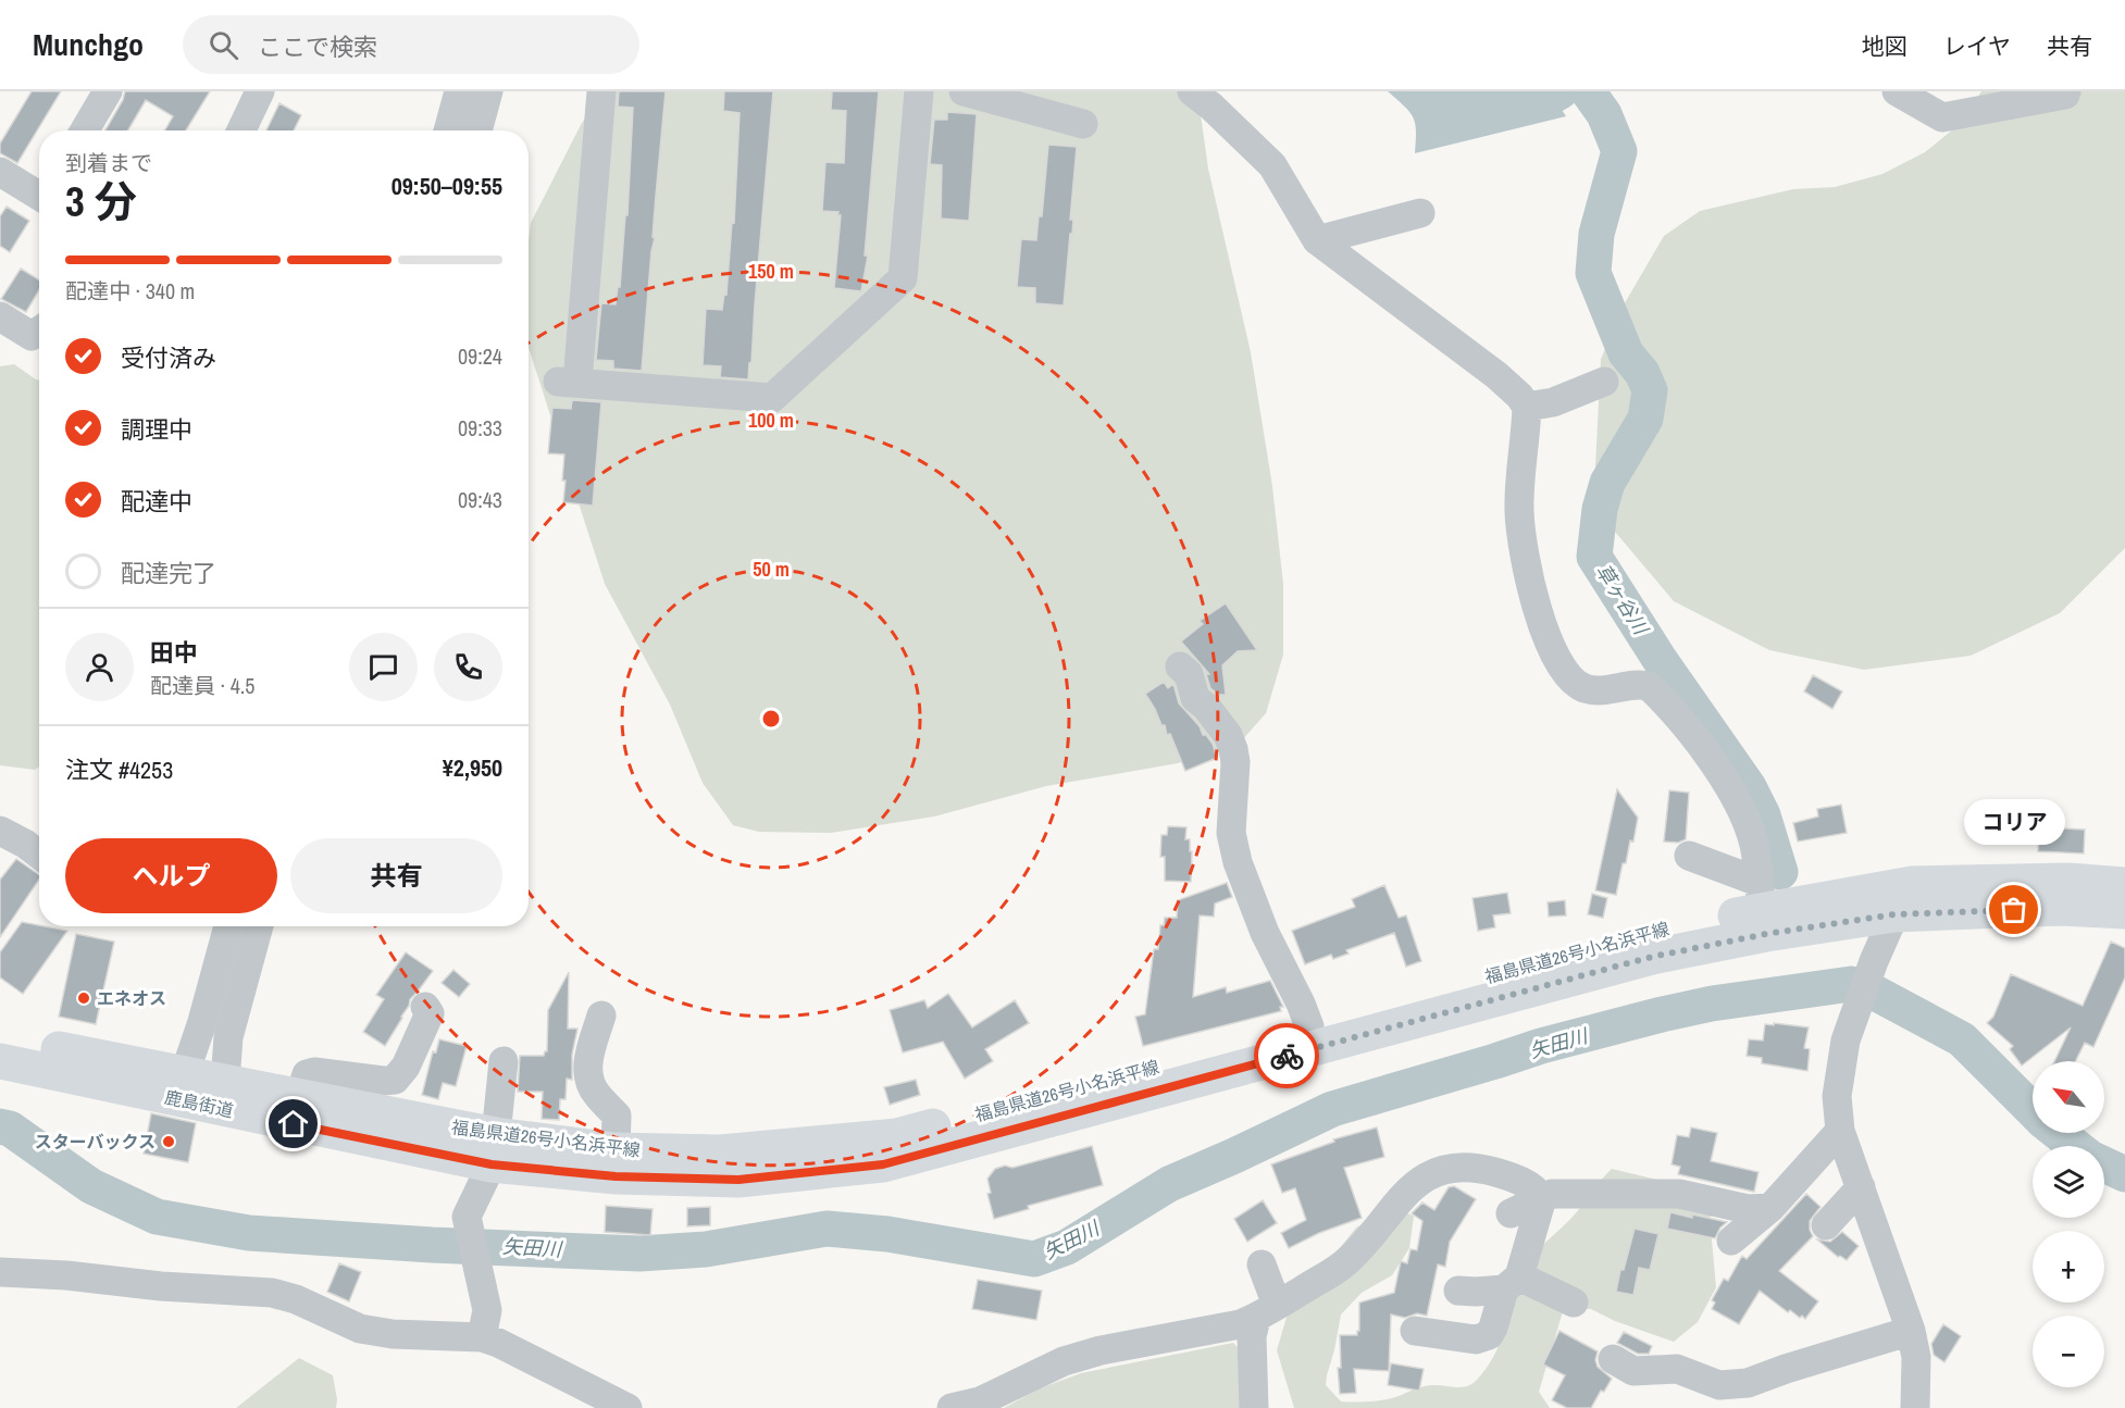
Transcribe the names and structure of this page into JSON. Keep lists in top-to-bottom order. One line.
{"streets":{"main road":["福島県道26号小名浜平線","鹿島街道"]},"crossings":[["福島県道26号小名浜平線","鹿島街道"]],"water":["草ヶ谷川","矢田川"],"places":["コリア","エネオス","スターバックス"],"north":"top left","page":{"header":"Munchgo","search":"ここで検索","nav":["地図","レイヤ","共有"],"heading":["3 分","到着まで","09:50–09:55"],"panel":["田中","配達員 · 4.5","注文 #4253","¥2,950"],"bar":"配達中 · 340 m","list":[["受付済み","09:24"],["調理中","09:33"],["配達中","09:43"],"配達完了"],"bubble":"コリア","buttons":["ヘルプ","共有"],"map_buttons":["+","−"]},"rings":["150 m","100 m","50 m"]}
